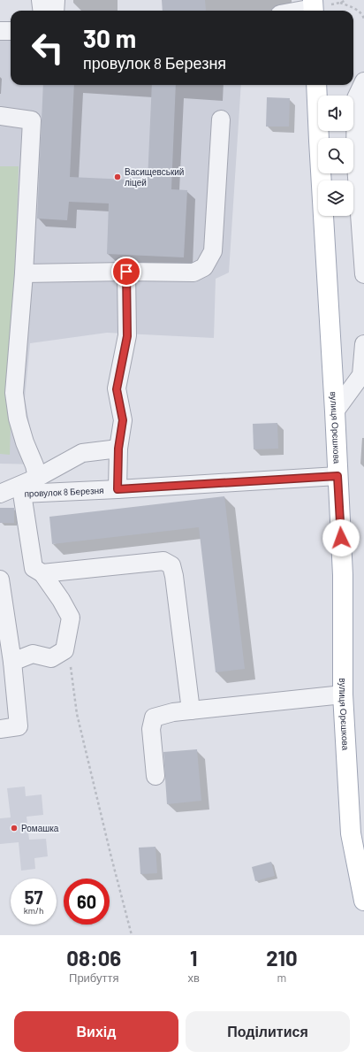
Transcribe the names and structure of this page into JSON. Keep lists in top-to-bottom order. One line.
{"streets":{"main road":["вулиця Орєшкова"],"street":["провулок 8 Березня"]},"crossings":[["вулиця Орєшкова","провулок 8 Березня"]],"places":["Васищевський ліцей","Ромашка"],"page":{"turn":["30 m","провулок 8 Березня"],"speed":"57 km/h","limit":"60","eta":["08:06","Прибуття","1","хв","210","m"],"buttons":["Вихід","Поділитися"]}}
